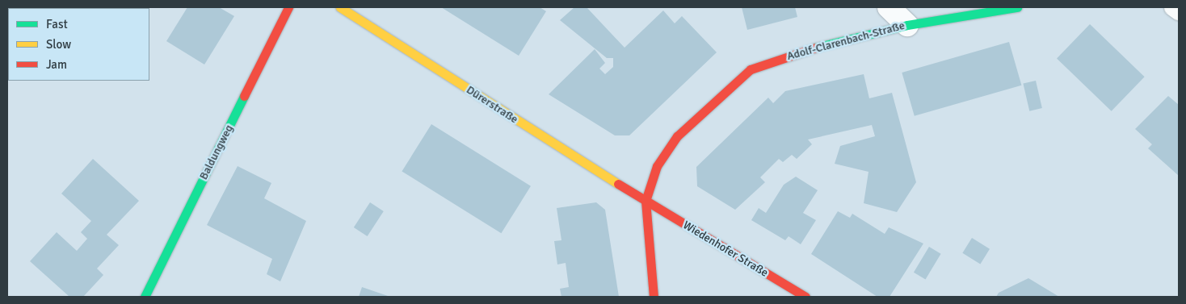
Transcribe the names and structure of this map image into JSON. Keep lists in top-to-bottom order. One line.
{"streets":{"street":["Adolf-Clarenbach-Straße","Dürerstraße","Baldungweg","Wiedenhofer Straße"]},"crossings":[["Adolf-Clarenbach-Straße","Dürerstraße"],["Adolf-Clarenbach-Straße","Wiedenhofer Straße"],["Dürerstraße","Wiedenhofer Straße"]],"legend":["Fast","Slow","Jam"]}
